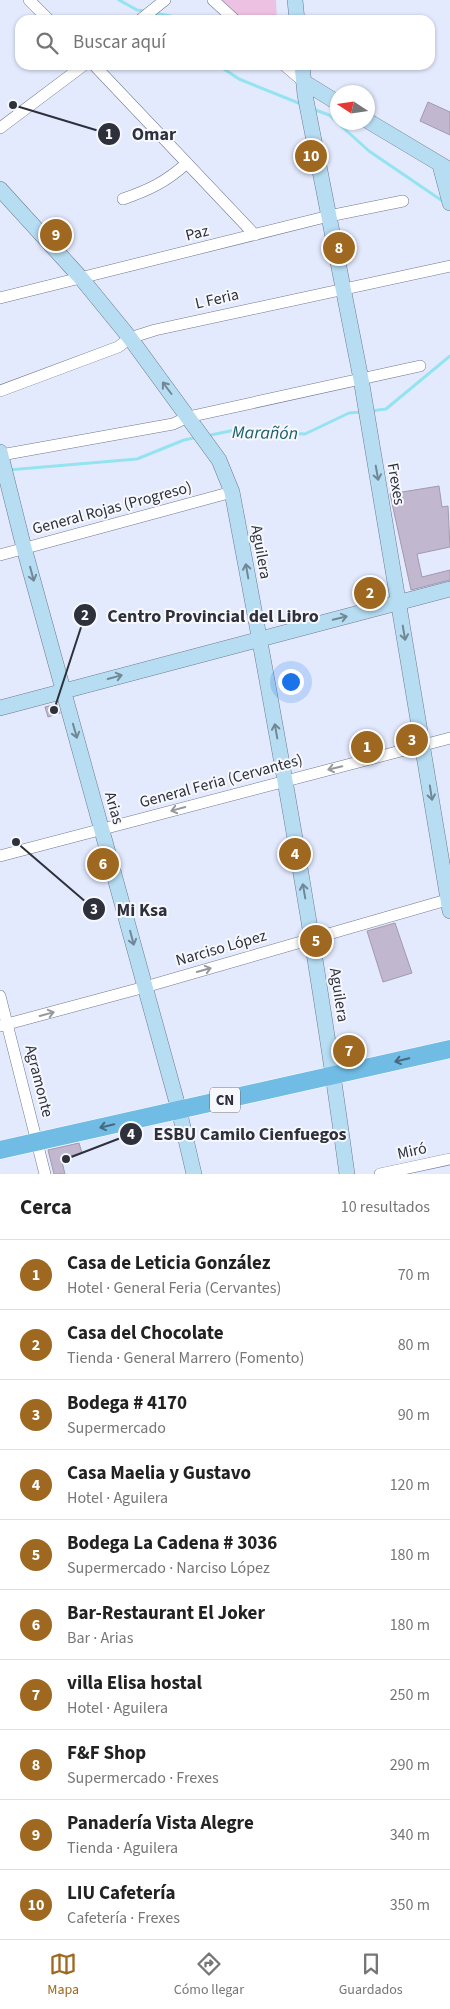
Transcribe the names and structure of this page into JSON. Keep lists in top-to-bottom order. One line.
{"streets":{"main road":["CN"],"street":["Paz","L Feria","Frexes","General Rojas (Progreso)","Aguilera","General Feria (Cervantes)","Arias","Narciso López","Agramonte","Miró"]},"crossings":[["Paz","Frexes"],["Paz","Aguilera"],["L Feria","Frexes"],["L Feria","Aguilera"],["Frexes","General Feria (Cervantes)"],["Frexes","Narciso López"],["General Rojas (Progreso)","Aguilera"],["General Rojas (Progreso)","Arias"],["Aguilera","General Feria (Cervantes)"],["Aguilera","Narciso López"],["Aguilera","CN"],["General Feria (Cervantes)","Arias"],["Arias","Narciso López"],["Arias","CN"],["Narciso López","Agramonte"],["Agramonte","CN"]],"one_way":["Frexes","Aguilera","General Feria (Cervantes)","Arias","Narciso López"],"water":["Marañón"],"places":["Omar","Centro Provincial del Libro","Mi Ksa","ESBU Camilo Cienfuegos"],"north":"left","page":{"search":"Buscar aquí","pins":["10","9","8","2","3","1","4","6","5","7"],"heading":["Cerca","10 resultados"],"list":[{"mark":"1","name":"Casa de Leticia González","note":"Hotel · General Feria (Cervantes)","value":"70 m"},{"mark":"2","name":"Casa del Chocolate","note":"Tienda · General Marrero (Fomento)","value":"80 m"},{"mark":"3","name":"Bodega # 4170","note":"Supermercado","value":"90 m"},{"mark":"4","name":"Casa Maelia y Gustavo","note":"Hotel · Aguilera","value":"120 m"},{"mark":"5","name":"Bodega La Cadena # 3036","note":"Supermercado · Narciso López","value":"180 m"},{"mark":"6","name":"Bar-Restaurant El Joker","note":"Bar · Arias","value":"180 m"},{"mark":"7","name":"villa Elisa hostal","note":"Hotel · Aguilera","value":"250 m"},{"mark":"8","name":"F&F Shop","note":"Supermercado · Frexes","value":"290 m"},{"mark":"9","name":"Panadería Vista Alegre","note":"Tienda · Aguilera","value":"340 m"},{"mark":"10","name":"LIU Cafetería","note":"Cafetería · Frexes","value":"350 m"}],"nav":["Mapa","Cómo llegar","Guardados"]}}
